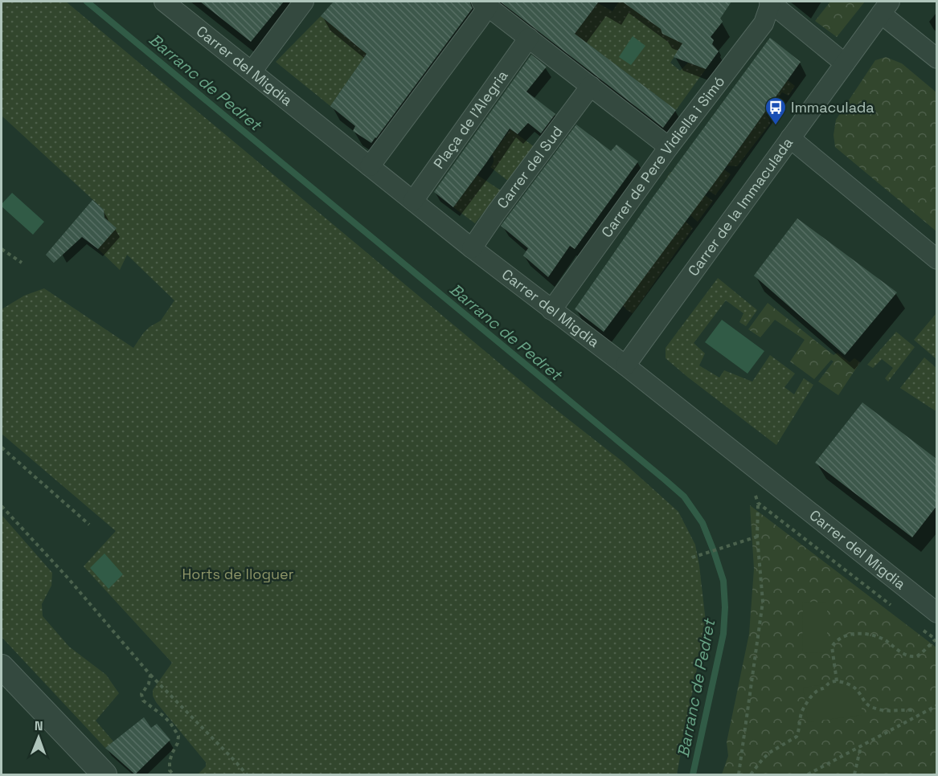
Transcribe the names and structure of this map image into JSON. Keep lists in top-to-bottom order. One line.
{"streets":{"street":["Carrer del Migdia","Plaça de l'Alegria","Carrer de Pere Vidiella i Simó","Carrer del Sud","Carrer de la Immaculada"]},"crossings":[["Carrer del Migdia","Plaça de l'Alegria"],["Carrer del Migdia","Carrer de Pere Vidiella i Simó"],["Carrer del Migdia","Carrer del Sud"],["Carrer del Migdia","Carrer de la Immaculada"]],"water":["Barranc de Pedret"],"parks":["Horts de lloguer"],"places":{"bus stop":["Immaculada"]},"north":"top"}
